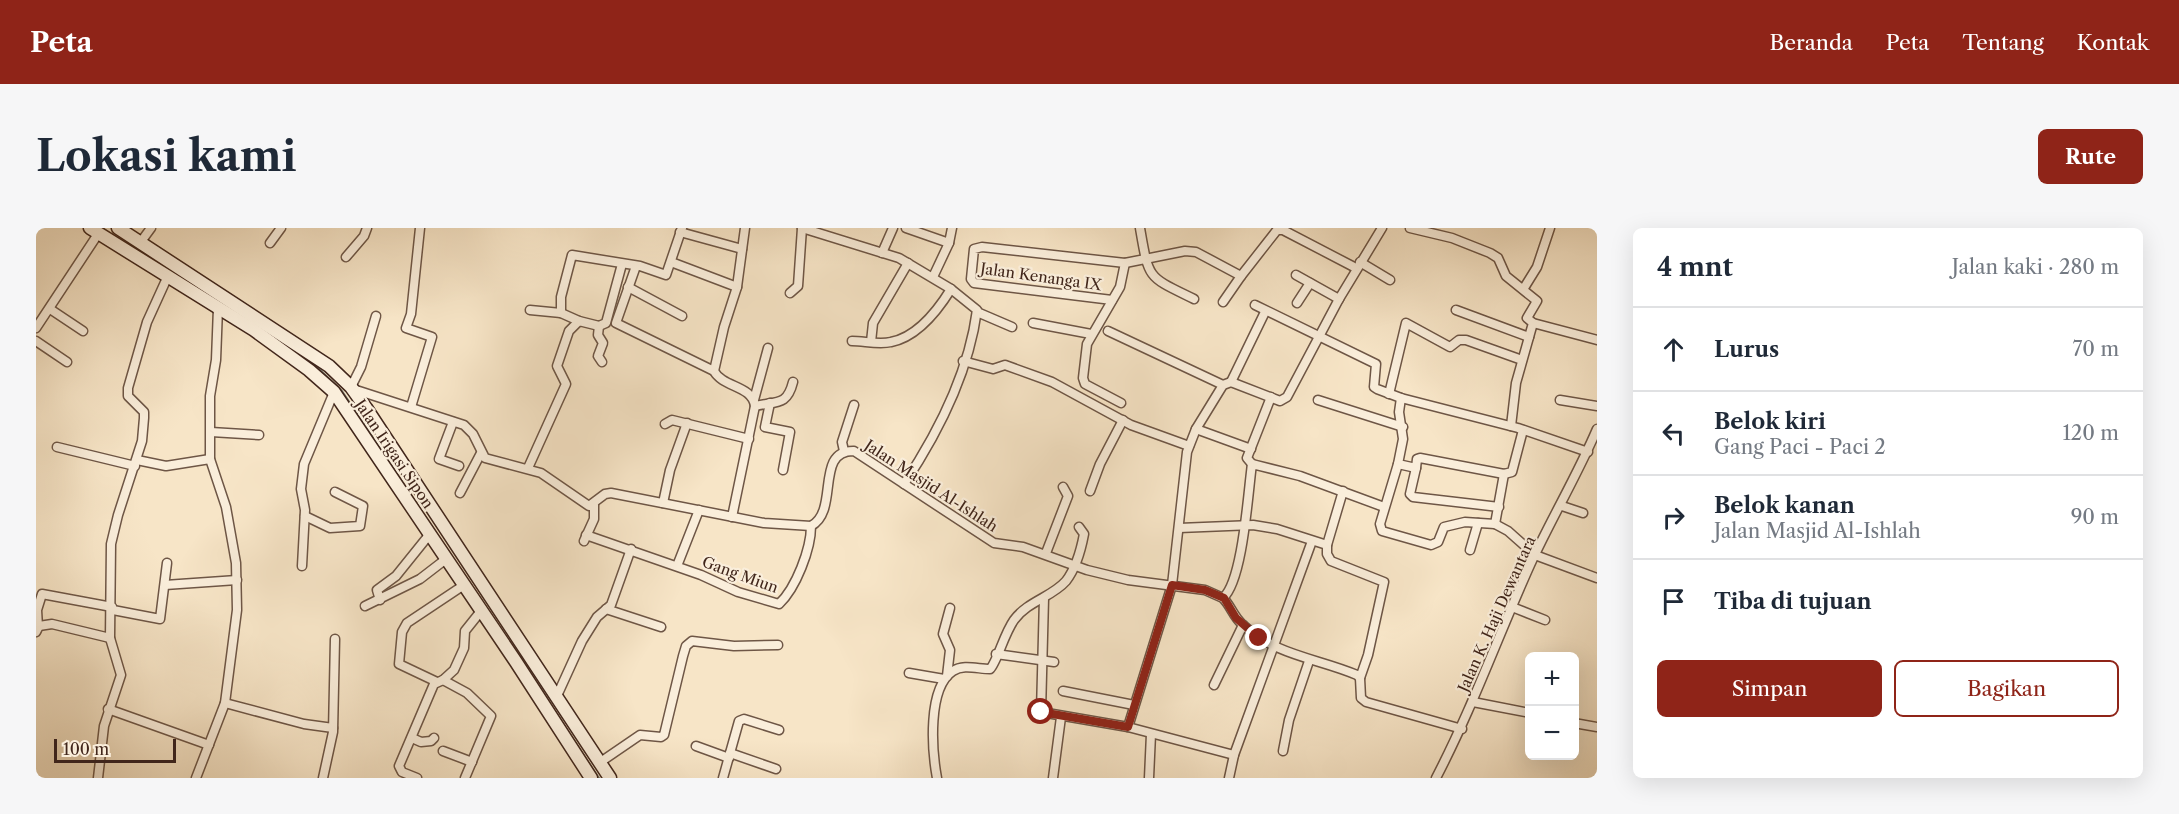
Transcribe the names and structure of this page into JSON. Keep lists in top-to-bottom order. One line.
{"streets":{"street":["Jalan Kenanga IX","Jalan Irigasi Sipon","Jalan Masjid Al-Ishlah","Gang Miun","Jalan K. Haji Dewantara"]},"crossings":[["Jalan Masjid Al-Ishlah","Gang Miun"]],"scale_bar":"100 m","page":{"header":"Peta","nav":["Beranda","Peta","Tentang","Kontak"],"buttons":["Rute",["Simpan","Bagikan"]],"title":"Lokasi kami","heading":["4 mnt","Jalan kaki · 280 m"],"list":[["Lurus","70 m"],["Belok kiri","Gang Paci - Paci 2","120 m"],["Belok kanan","Jalan Masjid Al-Ishlah","90 m"],"Tiba di tujuan"],"map_buttons":["+","−"],"scale":"100 m"}}
